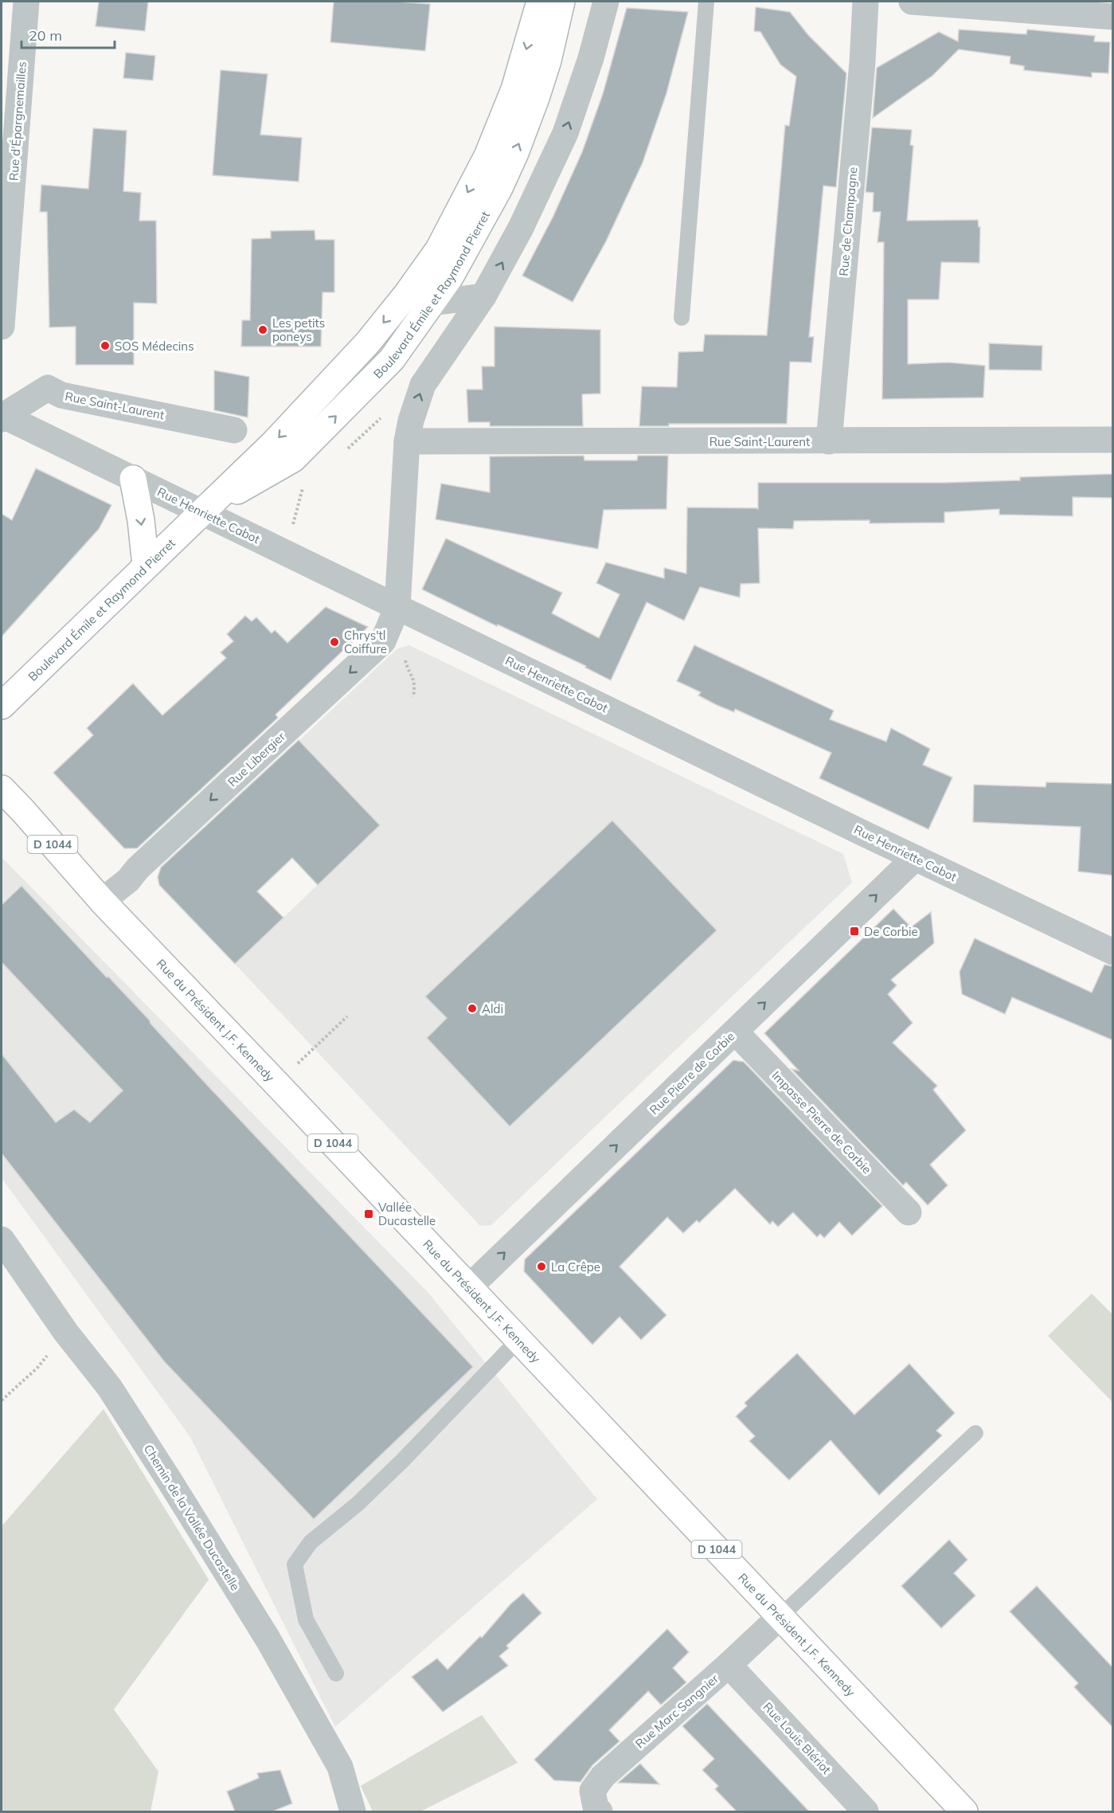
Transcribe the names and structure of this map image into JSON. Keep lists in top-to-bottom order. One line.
{"streets":{"main road":["Boulevard Émile et Raymond Pierret","D 1044","Rue du Président J.F. Kennedy"],"street":["Rue d'Épargnemailles","Rue de Champagne","Rue Saint-Laurent","Rue Henriette Cabot","Rue Libergier","Rue Pierre de Corbie","Impasse Pierre de Corbie","Chemin de la Vallée Ducastelle","Rue Marc Sangnier","Rue Louis Blériot"]},"crossings":[["Rue de Champagne","Rue Saint-Laurent"],["Boulevard Émile et Raymond Pierret","Rue Henriette Cabot"],["Rue Saint-Laurent","Rue Henriette Cabot"],["Rue Saint-Laurent","Rue Libergier"],["Rue Henriette Cabot","Rue Libergier"],["Rue Henriette Cabot","Rue Pierre de Corbie"],["Rue Libergier","Rue du Président J.F. Kennedy"],["Rue du Président J.F. Kennedy","Rue Pierre de Corbie"],["Rue du Président J.F. Kennedy","Rue Marc Sangnier"],["Rue Pierre de Corbie","Impasse Pierre de Corbie"],["Rue Marc Sangnier","Rue Louis Blériot"]],"one_way":["Rue Libergier","Rue Pierre de Corbie"],"places":{"other":["Les petits poneys","SOS Médecins","Chrys'tl Coiffure","Aldi","La Crêpe"],"transit":["De Corbie","Vallée Ducastelle"]},"scale_bar":"20 m"}
